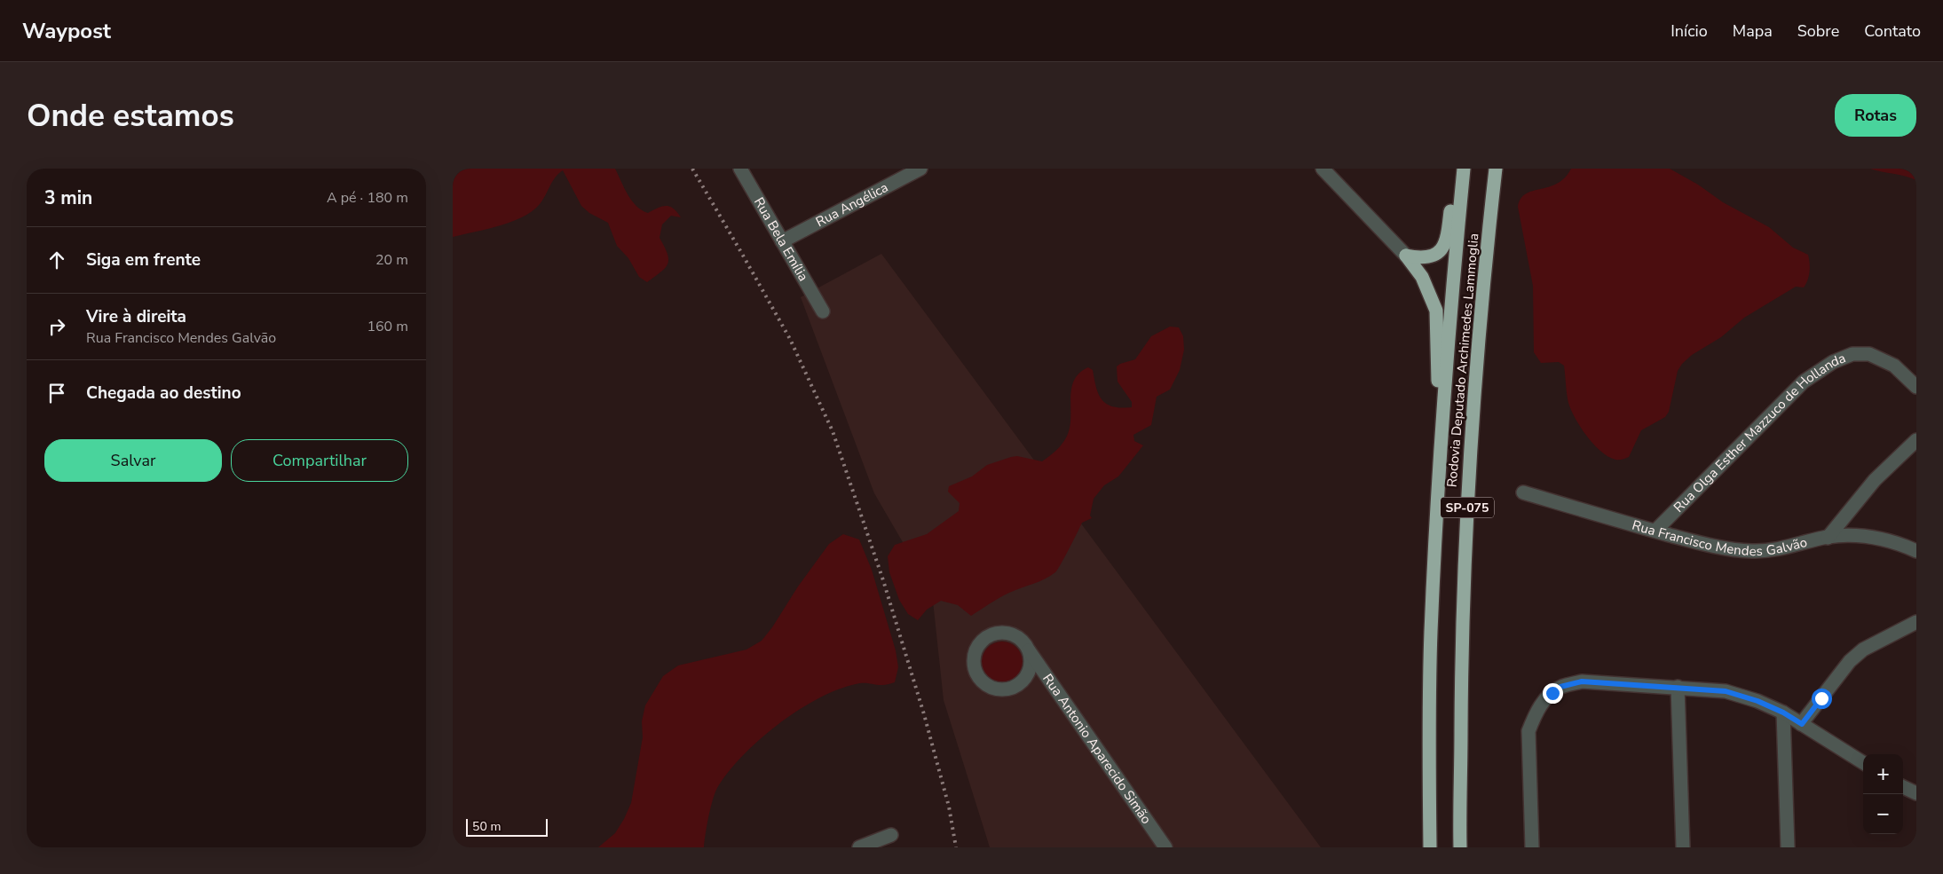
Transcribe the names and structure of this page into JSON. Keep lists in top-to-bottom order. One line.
{"streets":{"highway":["Rodovia Deputado Archimedes Lammoglia","SP-075"],"street":["Rua Angélica","Rua Bela Emília","Rua Olga Esther Mazzuco de Hollanda","Rua Francisco Mendes Galvão","Rua Antonio Aparecido Simão"]},"crossings":[["Rua Angélica","Rua Bela Emília"],["Rua Olga Esther Mazzuco de Hollanda","Rua Francisco Mendes Galvão"]],"scale_bar":"50 m","page":{"header":"Waypost","nav":["Início","Mapa","Sobre","Contato"],"buttons":["Rotas",["Salvar","Compartilhar"]],"title":"Onde estamos","heading":["3 min","A pé · 180 m"],"list":[["Siga em frente","20 m"],["Vire à direita","Rua Francisco Mendes Galvão","160 m"],"Chegada ao destino"],"map_buttons":["+","−"],"scale":"50 m"}}
